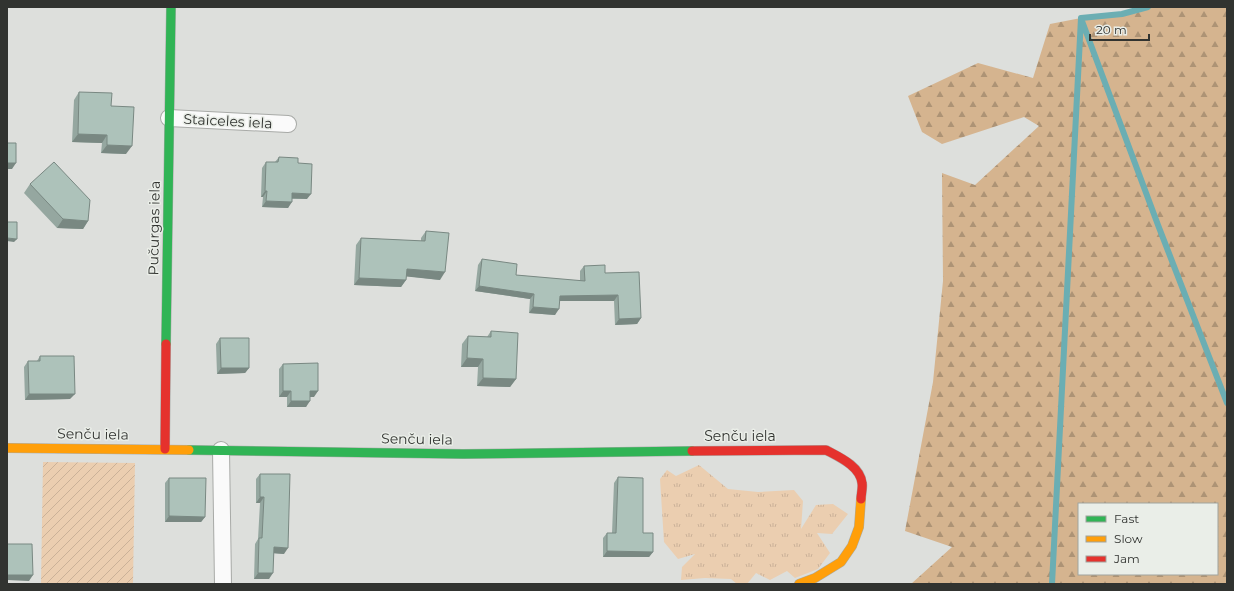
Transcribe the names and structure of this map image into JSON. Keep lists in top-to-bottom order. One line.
{"streets":{"street":["Staiceles iela","Pučurgas iela","Senču iela"]},"crossings":[["Staiceles iela","Pučurgas iela"],["Pučurgas iela","Senču iela"]],"legend":["Fast","Slow","Jam"],"scale_bar":"20 m"}
